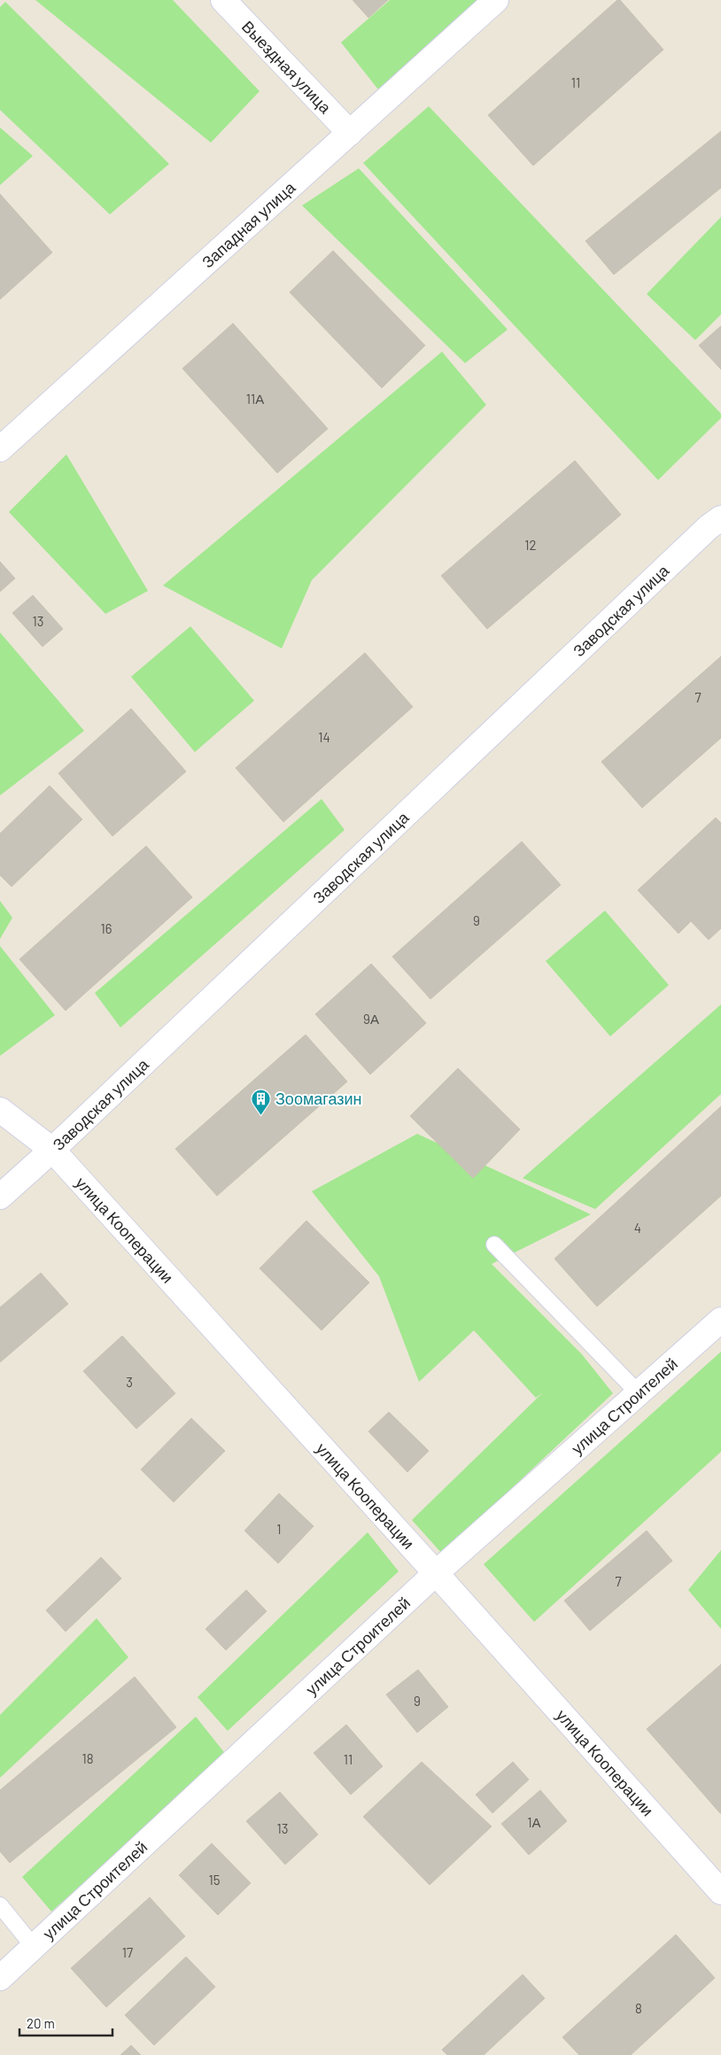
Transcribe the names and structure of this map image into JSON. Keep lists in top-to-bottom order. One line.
{"streets":{"street":["Выездная улица","Западная улица","Заводская улица","улица Кооперации","улица Строителей"]},"crossings":[["Выездная улица","Западная улица"],["Заводская улица","улица Кооперации"],["улица Кооперации","улица Строителей"]],"places":{"building":["Зоомагазин"]},"house_numbers":["11","11А","12","13","7","14","9","16","9А","4","3","1","7","9","18","11","1А","13","15","17","8"],"scale_bar":"20 m"}
